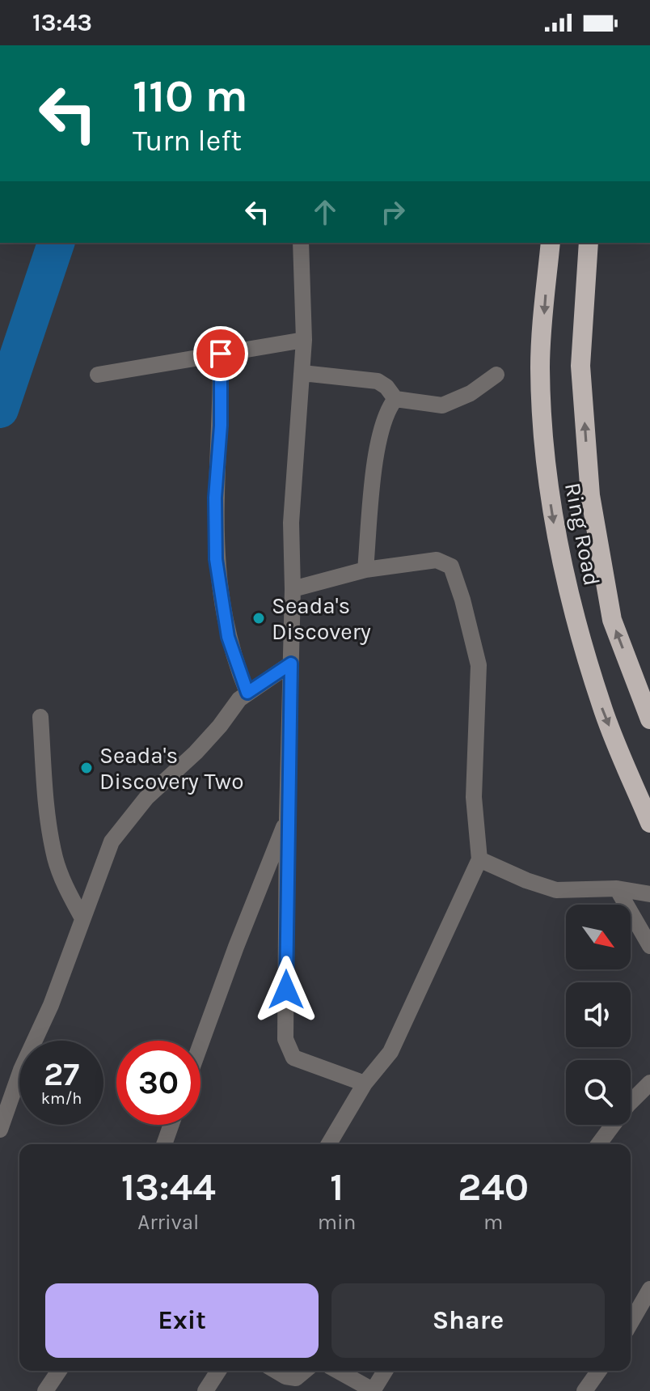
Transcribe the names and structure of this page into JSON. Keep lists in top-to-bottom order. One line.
{"streets":{"highway":["Ring Road"]},"places":["Seada's Discovery","Seada's Discovery Two"],"north":"bottom right","page":{"status":"13:43","turn":["110 m","Turn left"],"speed":"27 km/h","limit":"30","eta":["13:44","Arrival","1","min","240","m"],"buttons":["Exit","Share"]}}
